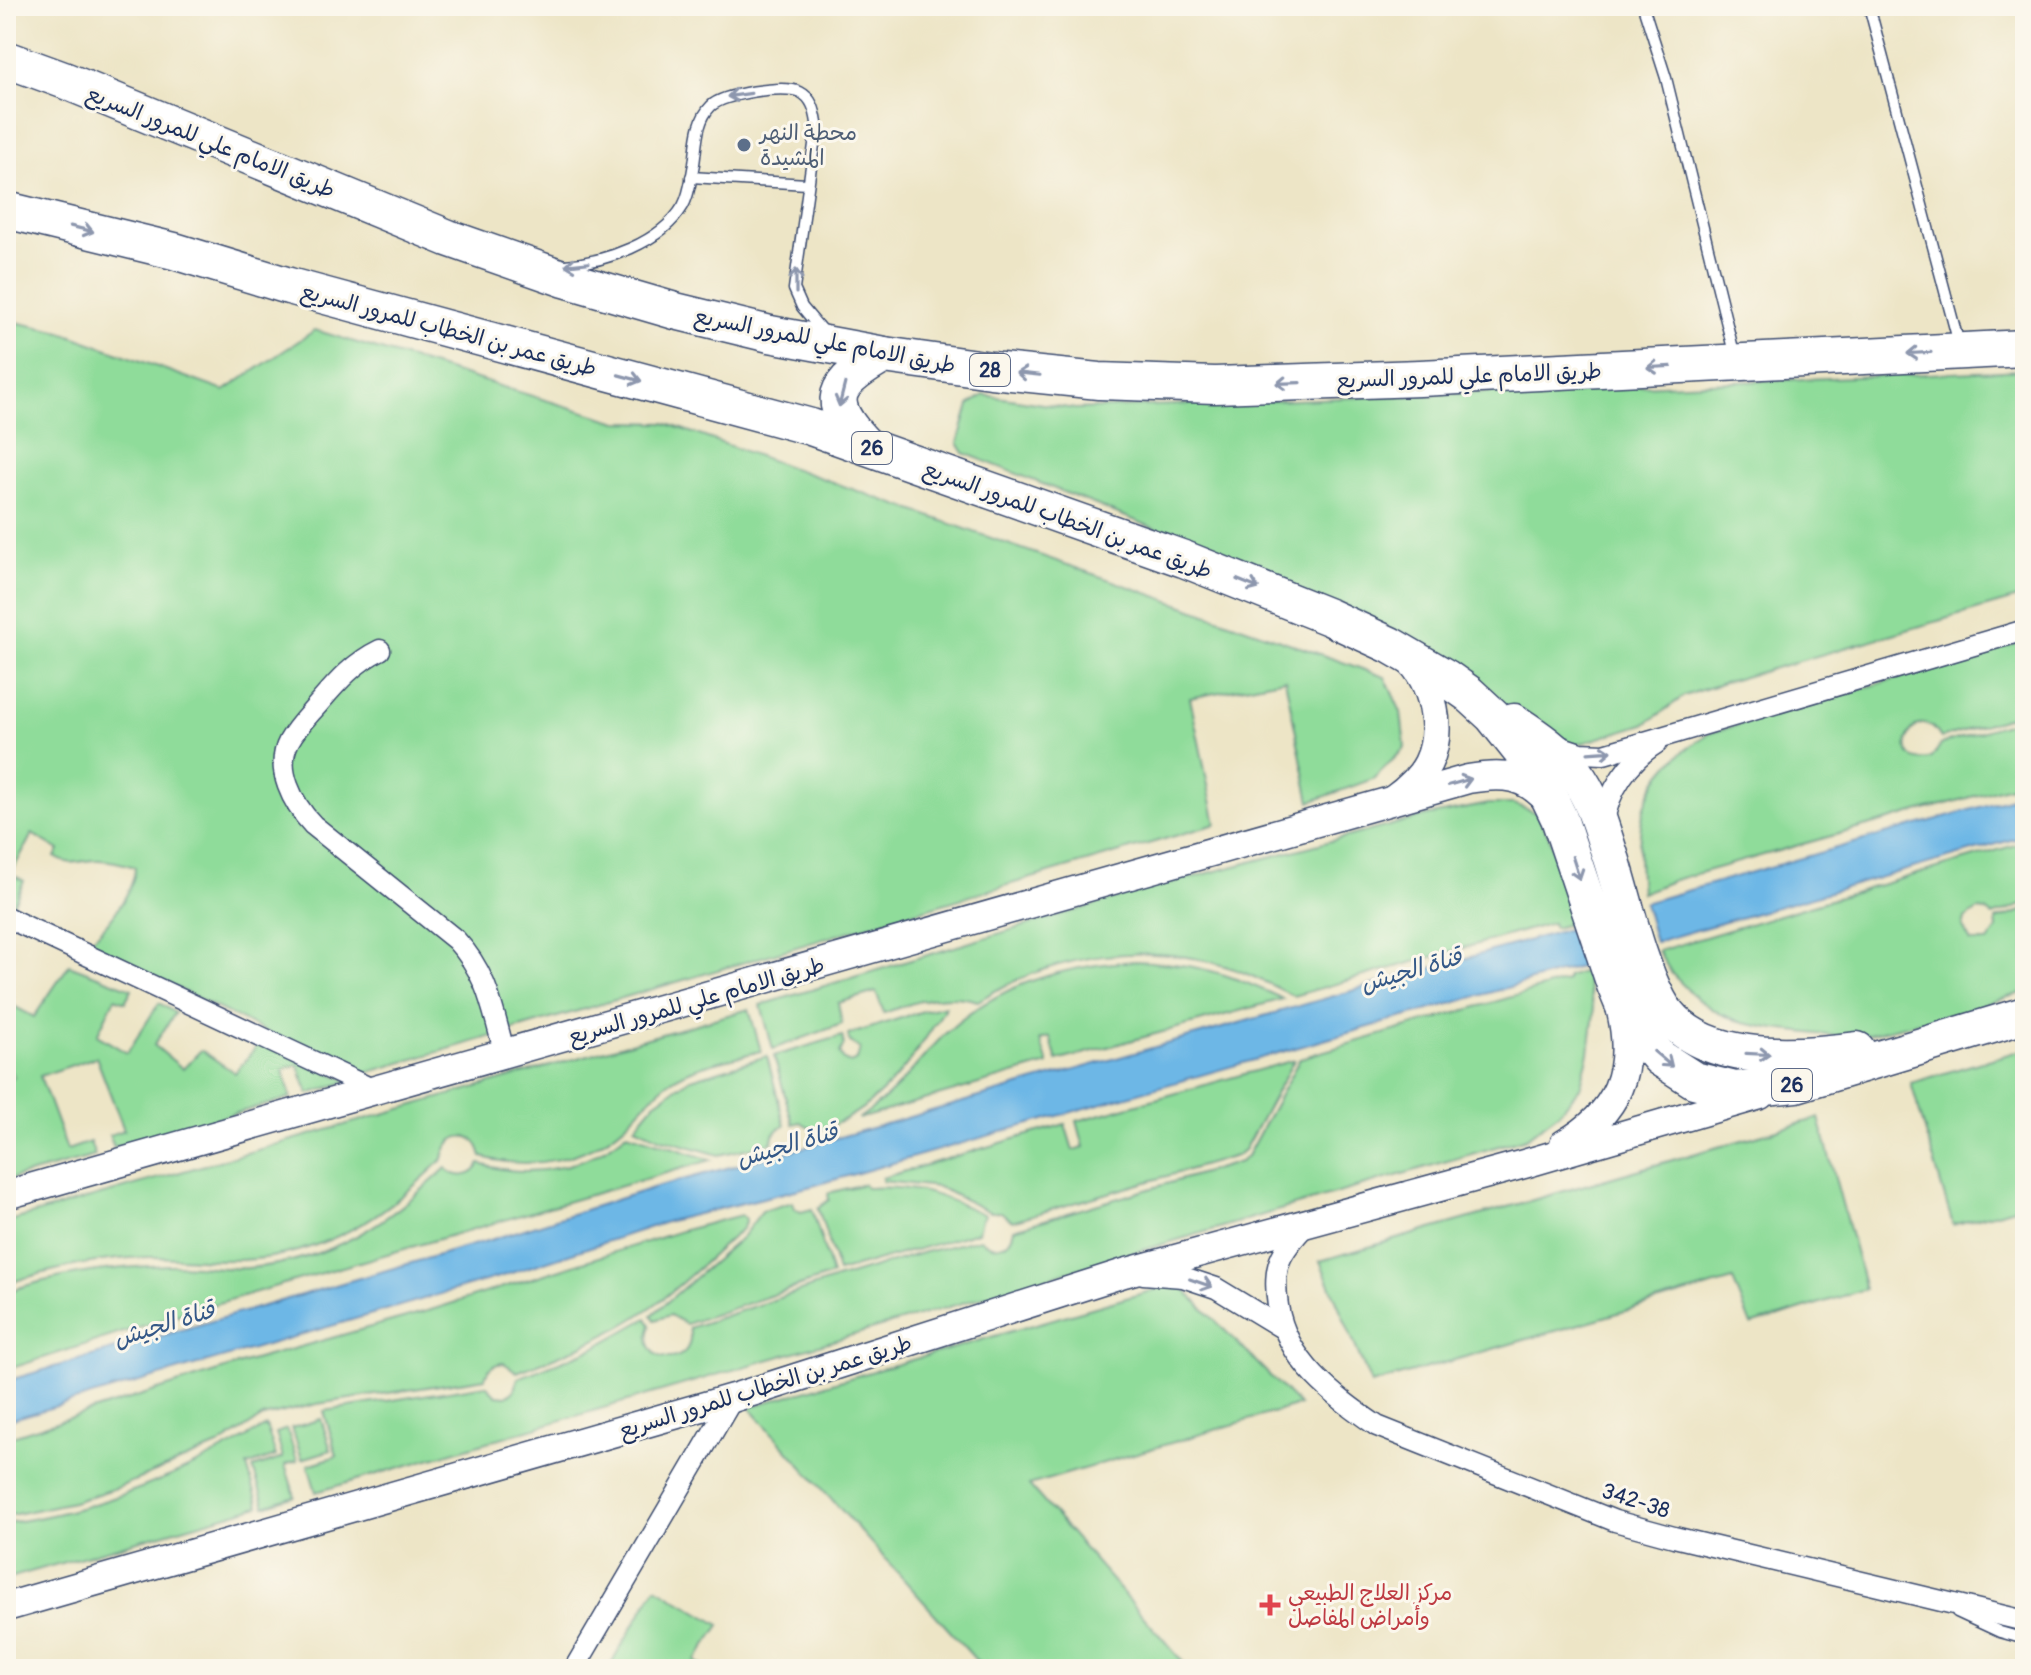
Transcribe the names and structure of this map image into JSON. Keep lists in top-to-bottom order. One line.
{"streets":{"highway":["طريق الامام علي للمرور السريع","طريق عمر بن الخطاب للمرور السريع","28","26"],"street":["342-38"]},"crossings":[["طريق الامام علي للمرور السريع","طريق عمر بن الخطاب للمرور السريع"]],"one_way":["طريق عمر بن الخطاب للمرور السريع"],"water":["قناة الجيش"],"places":{"other":["محطة النهر المشيدة"],"health":["مركز العلاج الطبيعي وأمراض المفاصل"]}}
